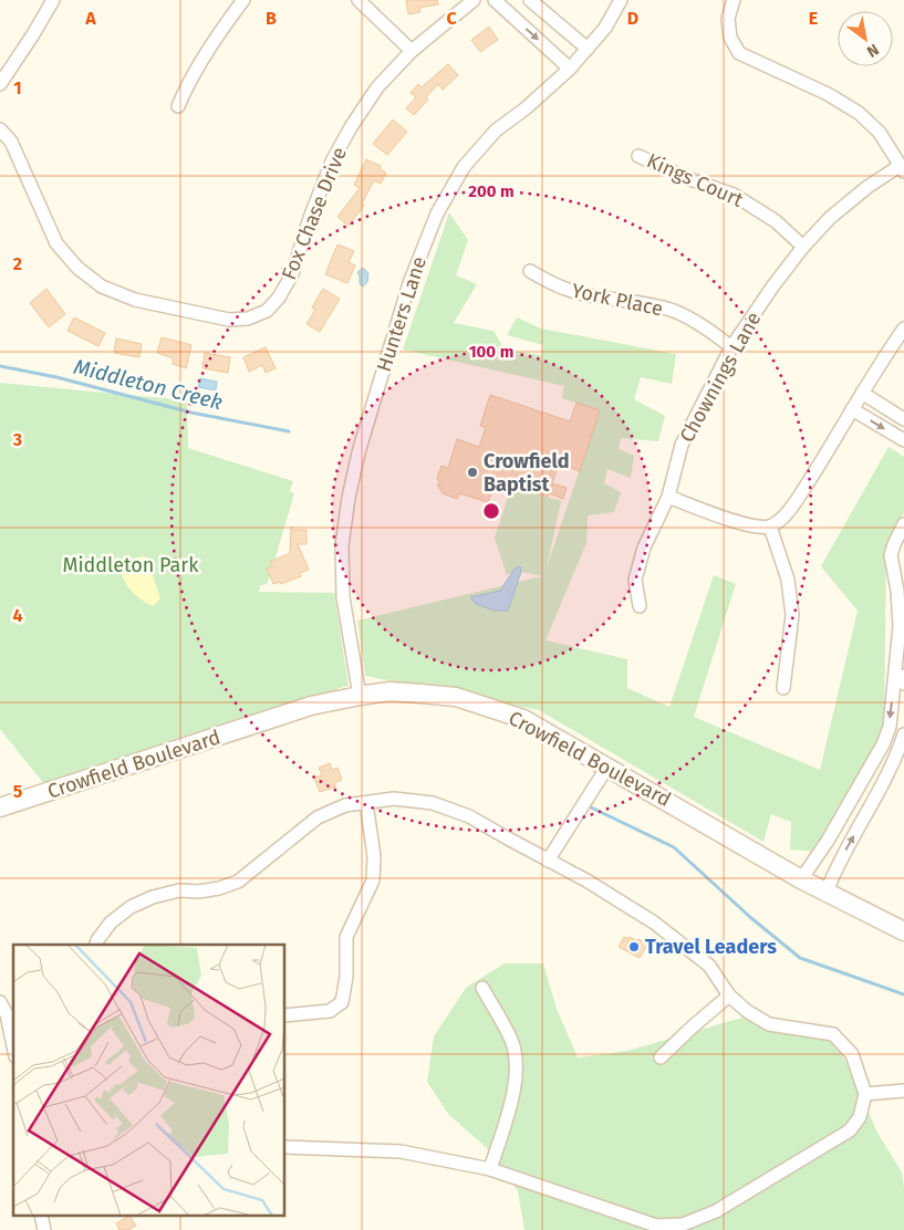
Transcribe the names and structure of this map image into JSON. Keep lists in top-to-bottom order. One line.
{"streets":{"main road":["Crowfield Boulevard"],"street":["Kings Court","Fox Chase Drive","York Place","Hunters Lane","Chownings Lane"]},"crossings":[["Kings Court","Chownings Lane"],["York Place","Chownings Lane"],["Hunters Lane","Crowfield Boulevard"]],"water":["Middleton Creek"],"parks":["Middleton Park"],"places":["Crowfield Baptist","Travel Leaders"],"north":"bottom right","grid":{"columns":["A","B","C","D","E"],"rows":["1","2","3","4","5"]},"rings":["200 m","100 m"]}
